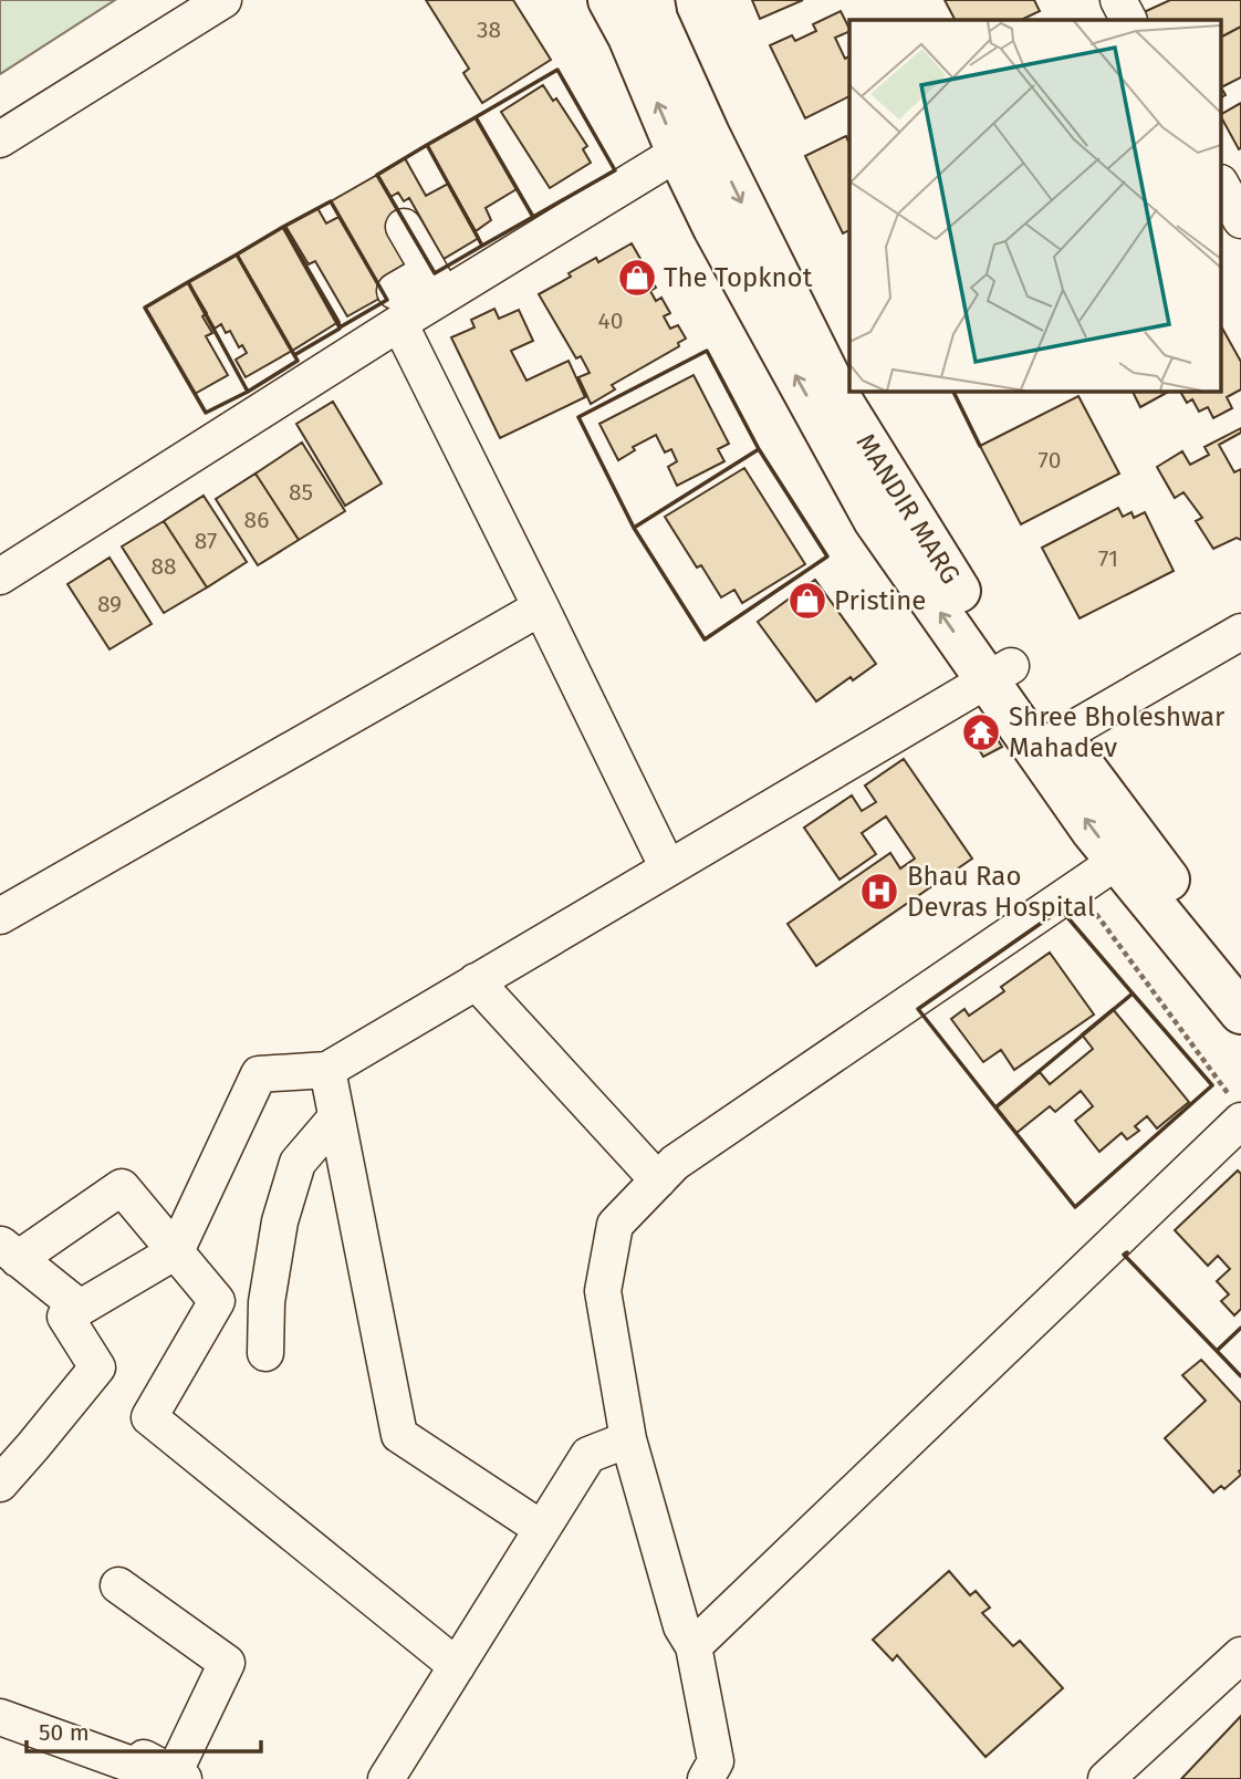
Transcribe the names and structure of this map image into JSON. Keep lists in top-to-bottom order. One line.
{"places":{"shop":["The Topknot","Pristine"],"temple":["Shree Bholeshwar Mahadev"],"hospital":["Bhau Rao Devras Hospital"]},"house_numbers":["38","40","70","85","86","87","71","88","89"],"scale_bar":"50 m"}
